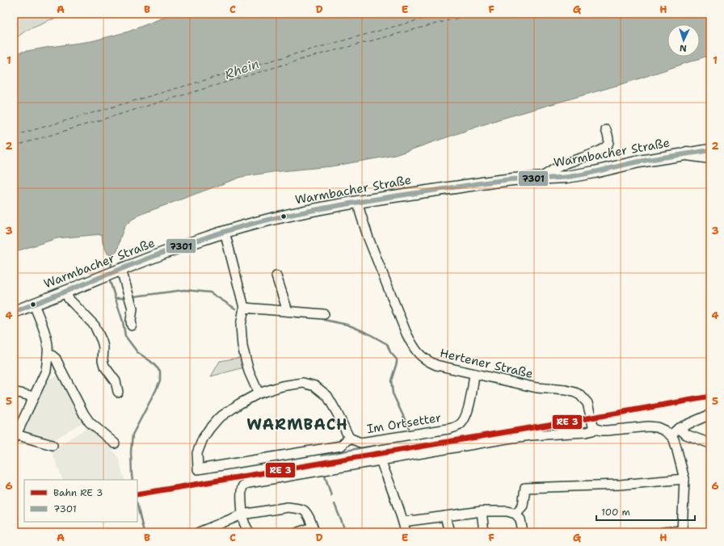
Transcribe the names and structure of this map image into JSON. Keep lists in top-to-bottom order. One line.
{"streets":{"main road":["Warmbacher Straße"],"street":["Hertener Straße","Im Ortsetter"]},"crossings":[["Warmbacher Straße","Hertener Straße"],["Hertener Straße","Im Ortsetter"]],"districts":["WARMBACH"],"water":["Rhein"],"lines":["transit line 7301"],"legend":["Bahn RE 3","7301"],"scale_bar":"100 m","north":"bottom","grid":{"columns":["A","B","C","D","E","F","G","H"],"rows":["1","2","3","4","5","6"]}}
